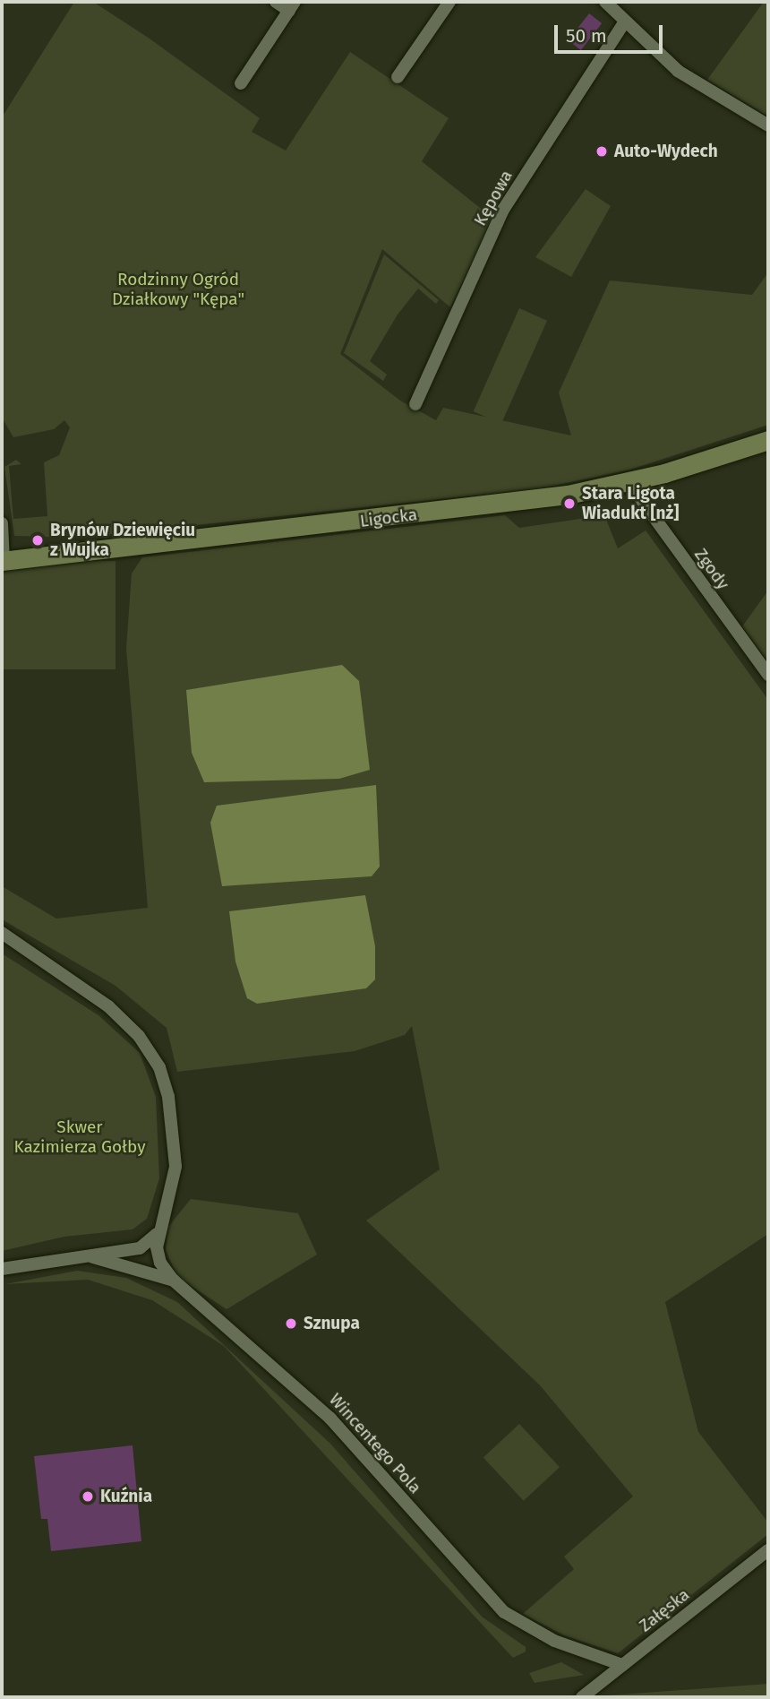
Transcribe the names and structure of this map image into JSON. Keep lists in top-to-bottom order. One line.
{"streets":{"street":["Kępowa","Ligocka","Zgody","Wincentego Pola","Załęska"]},"crossings":[["Ligocka","Zgody"],["Wincentego Pola","Załęska"]],"parks":["Rodzinny Ogród Działkowy \"Kępa\"","Skwer Kazimierza Gołby"],"places":["Auto-Wydech","Stara Ligota Wiadukt [nż]","Brynów Dziewięciu z Wujka","Sznupa","Kuźnia"],"scale_bar":"50 m"}
